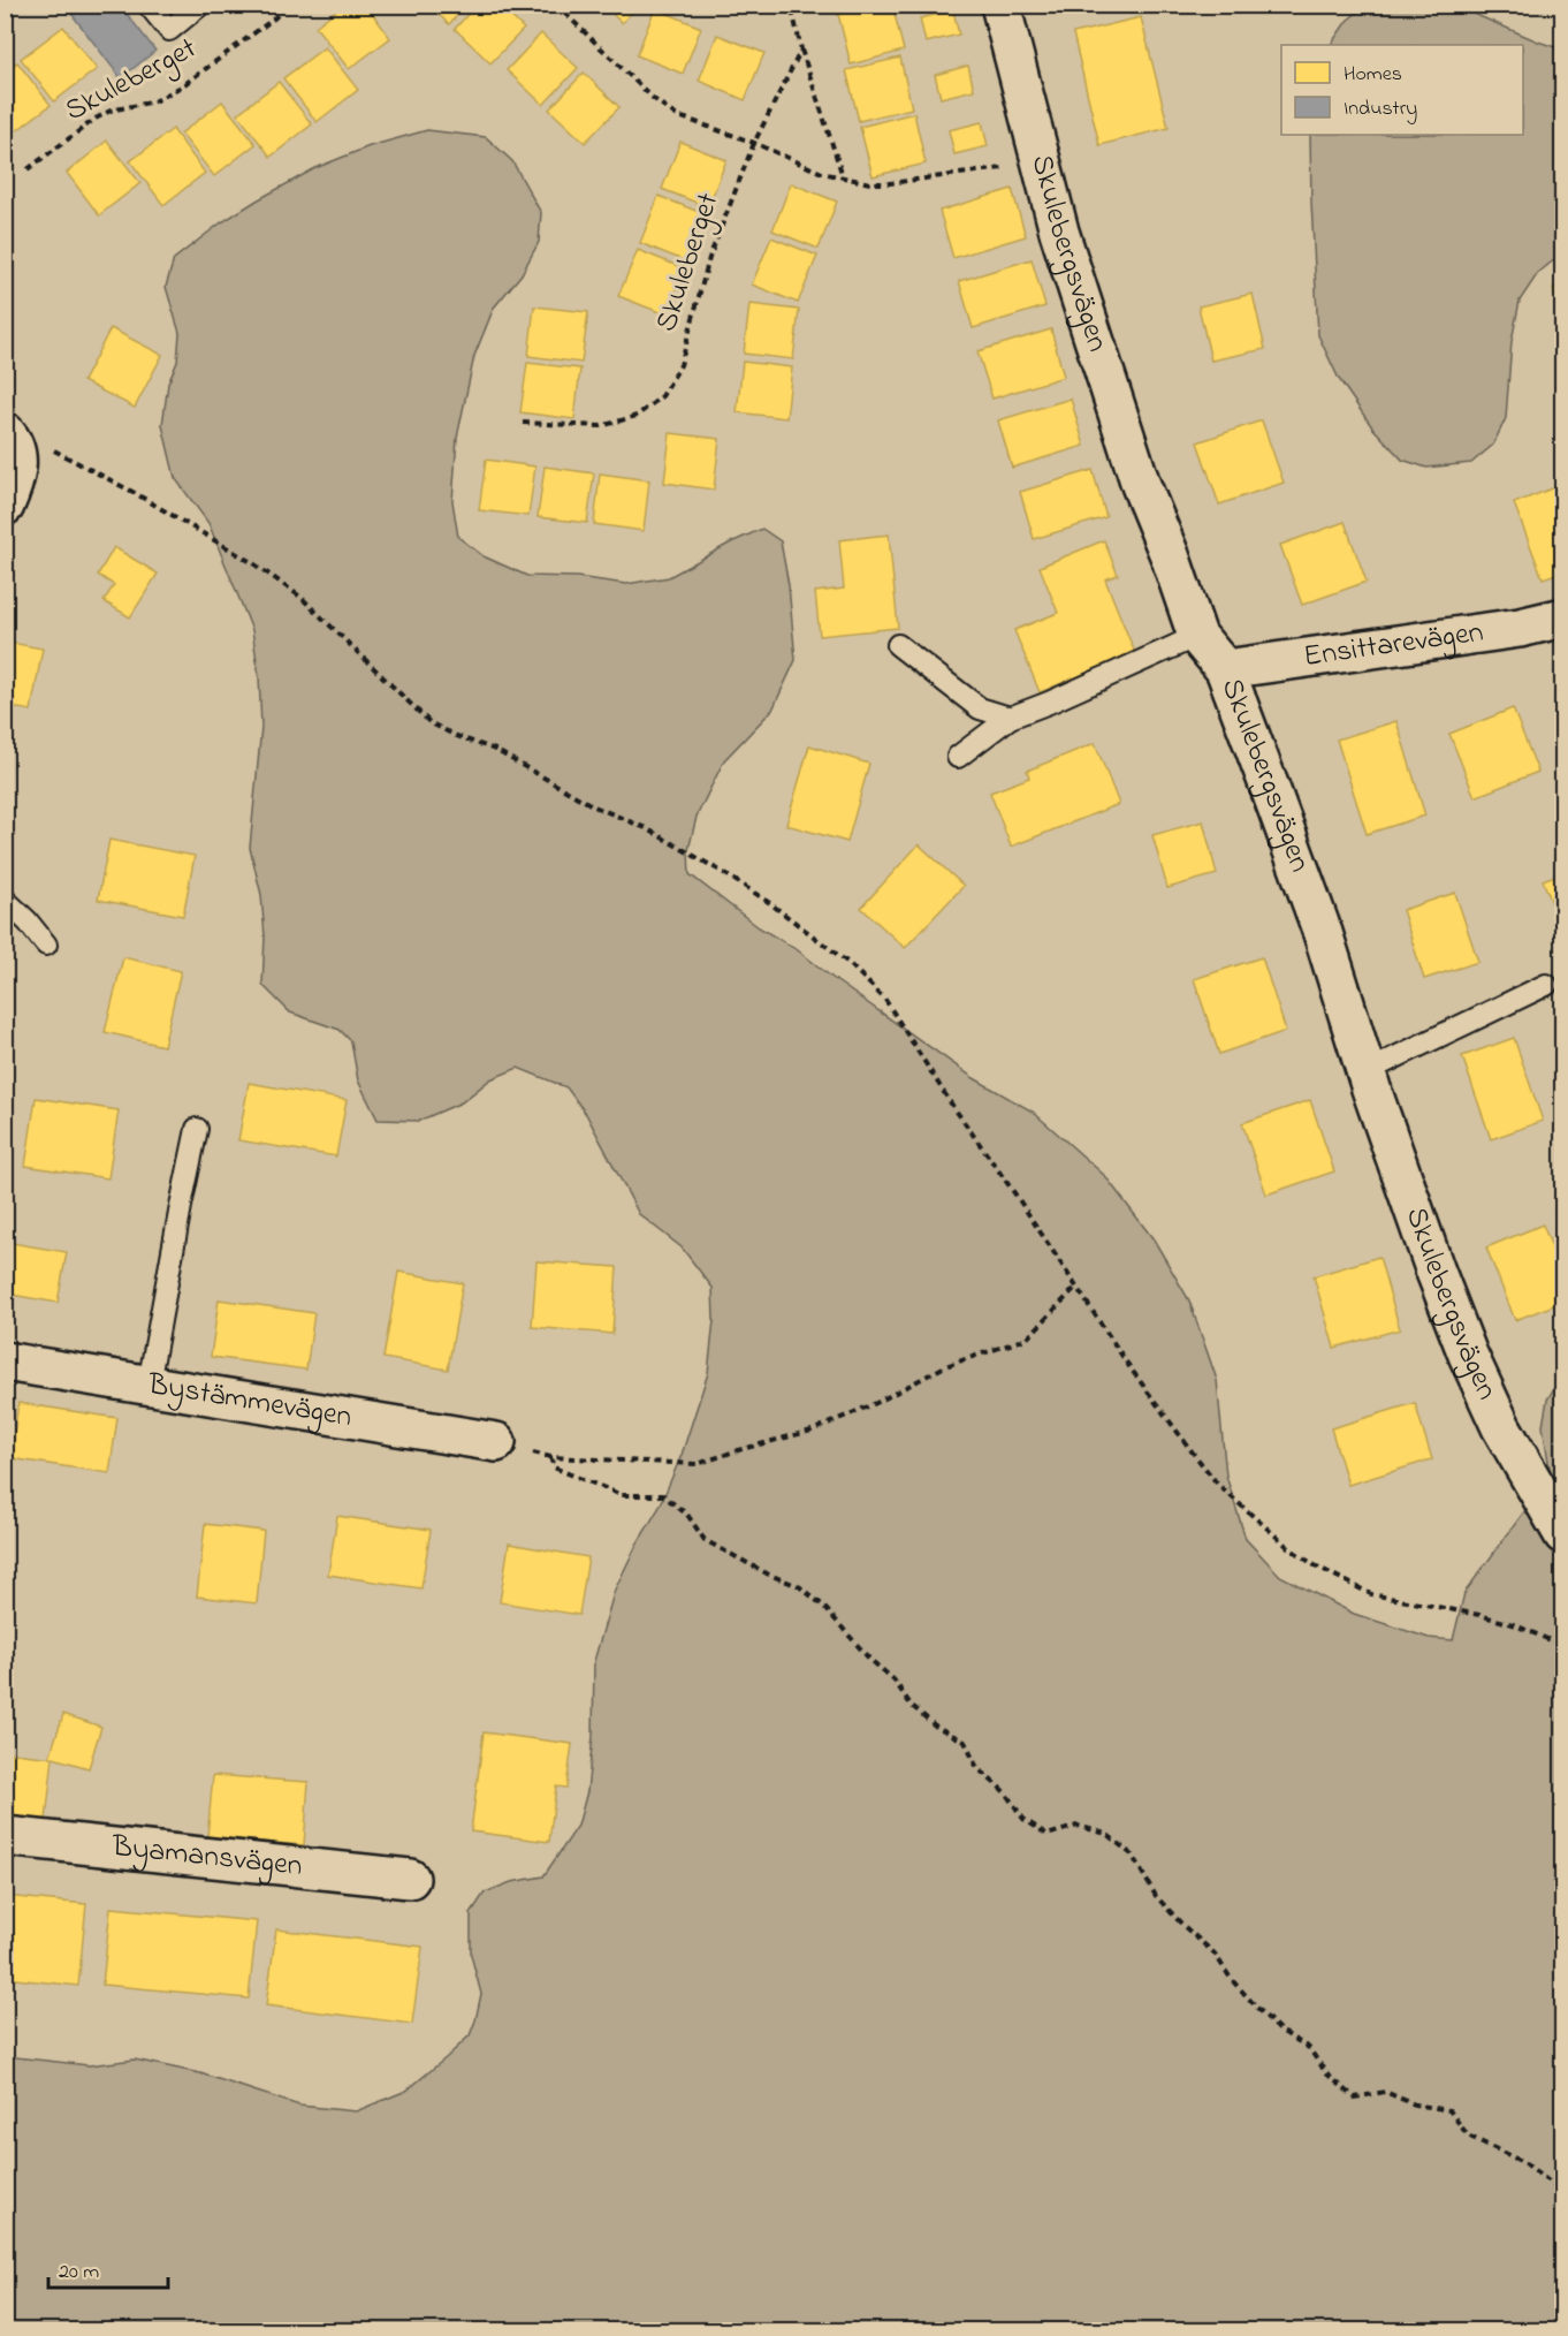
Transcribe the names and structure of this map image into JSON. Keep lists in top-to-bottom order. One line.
{"streets":{"street":["Skulebergsvägen","Ensittarevägen","Bystämmevägen","Byamansvägen"],"path":["Skuleberget"]},"crossings":[["Skulebergsvägen","Ensittarevägen"]],"legend":["Homes","Industry"],"scale_bar":"20 m"}
